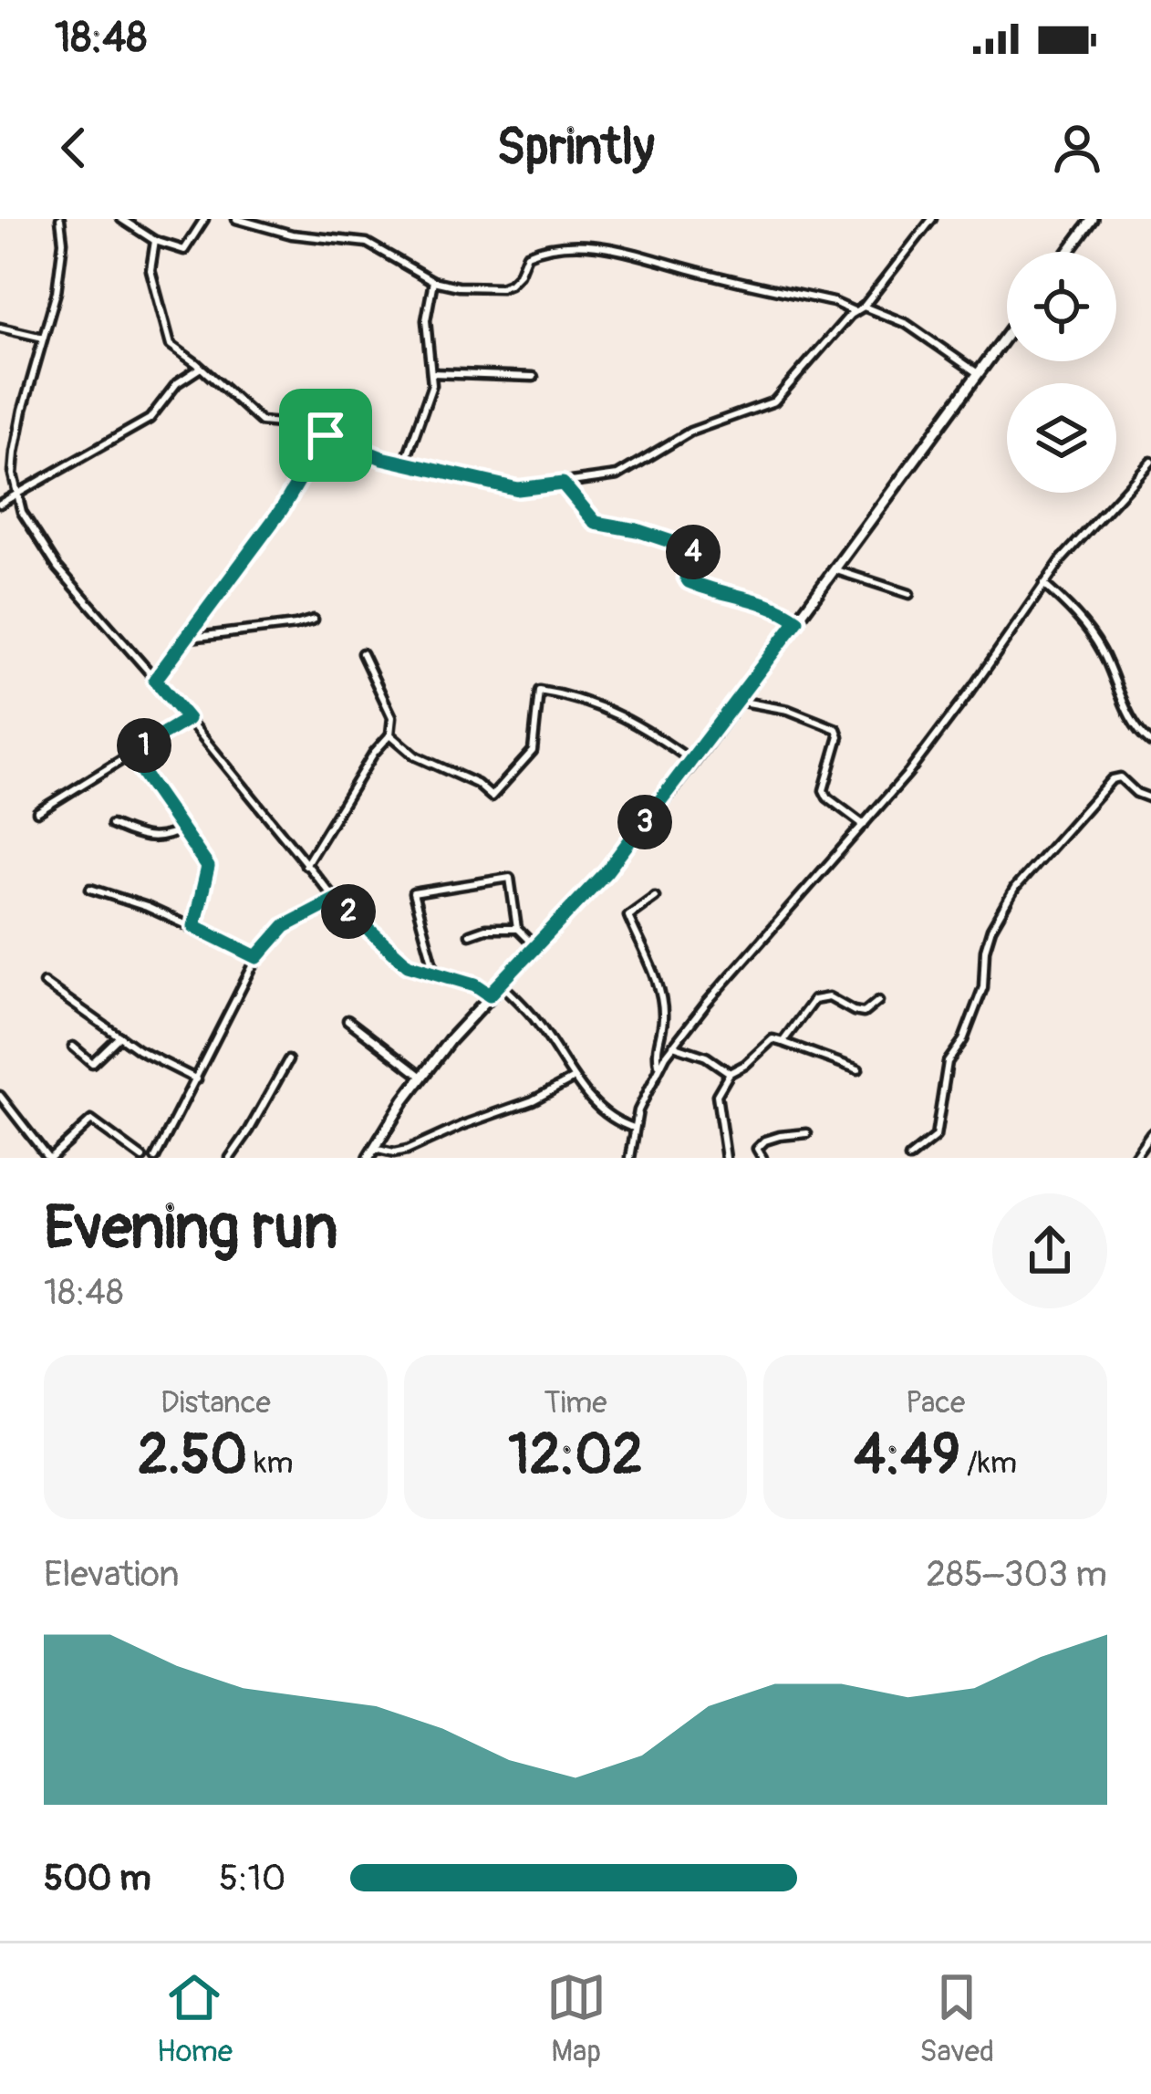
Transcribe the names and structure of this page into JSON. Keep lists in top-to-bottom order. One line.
{"page":{"status":"18:48","header":"Sprintly","pins":["4","1","3","2"],"heading":["Evening run","18:48"],"stats":[["Distance","2.50 km"],["Time","12:02"],["Pace","4:49 /km"]],"chart":["Elevation","285–303 m"],"list":[{"name":"500 m","note":"5:10"}],"tabs":["Home","Map","Saved"]}}
